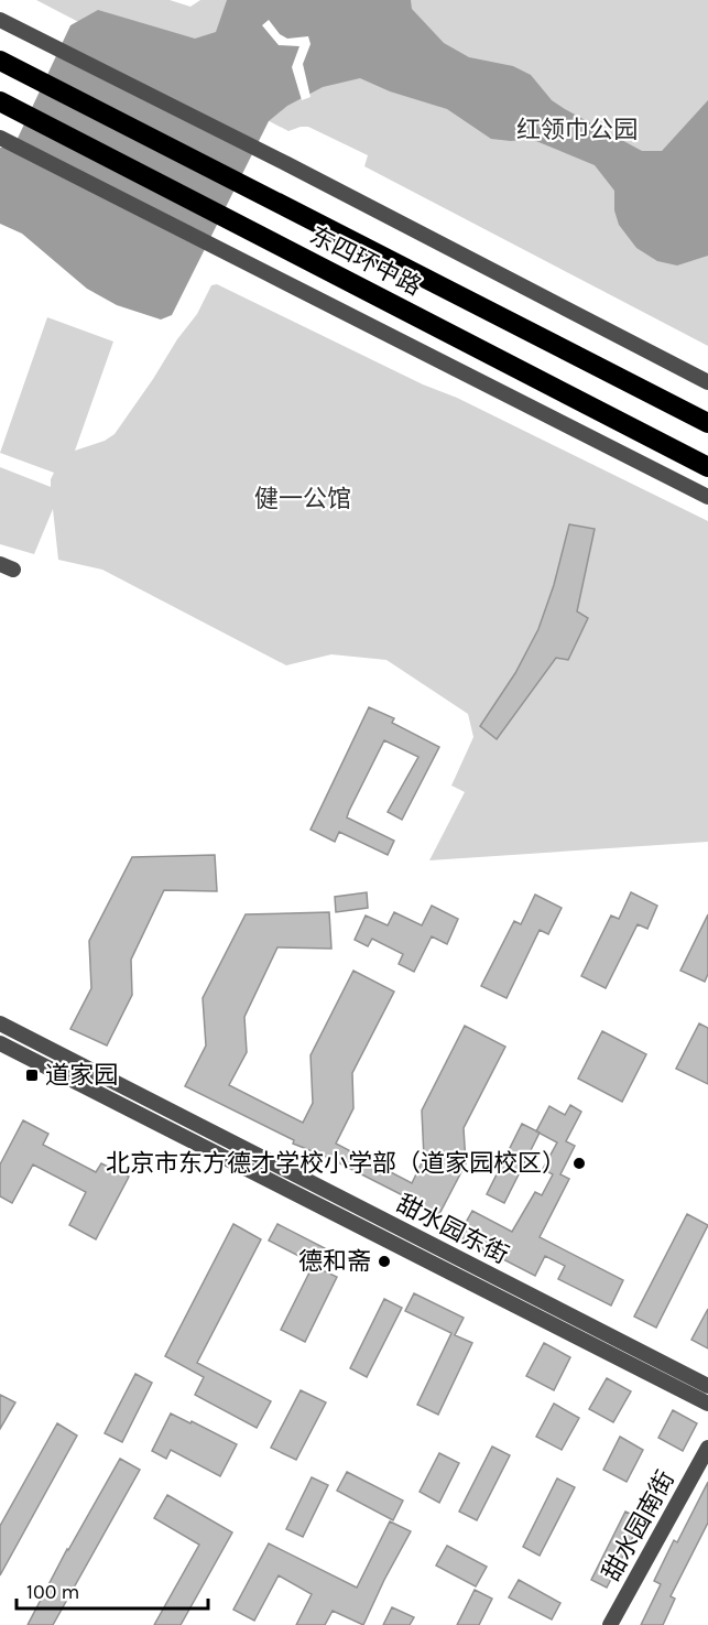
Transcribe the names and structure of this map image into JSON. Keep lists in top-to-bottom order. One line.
{"streets":{"highway":["东四环中路"],"street":["甜水园东街","甜水园南街"]},"parks":["红领巾公园","健一公馆"],"places":{"transit":["道家园"],"other":["北京市东方德才学校小学部（道家园校区）","德和斋"]},"scale_bar":"100 m"}
